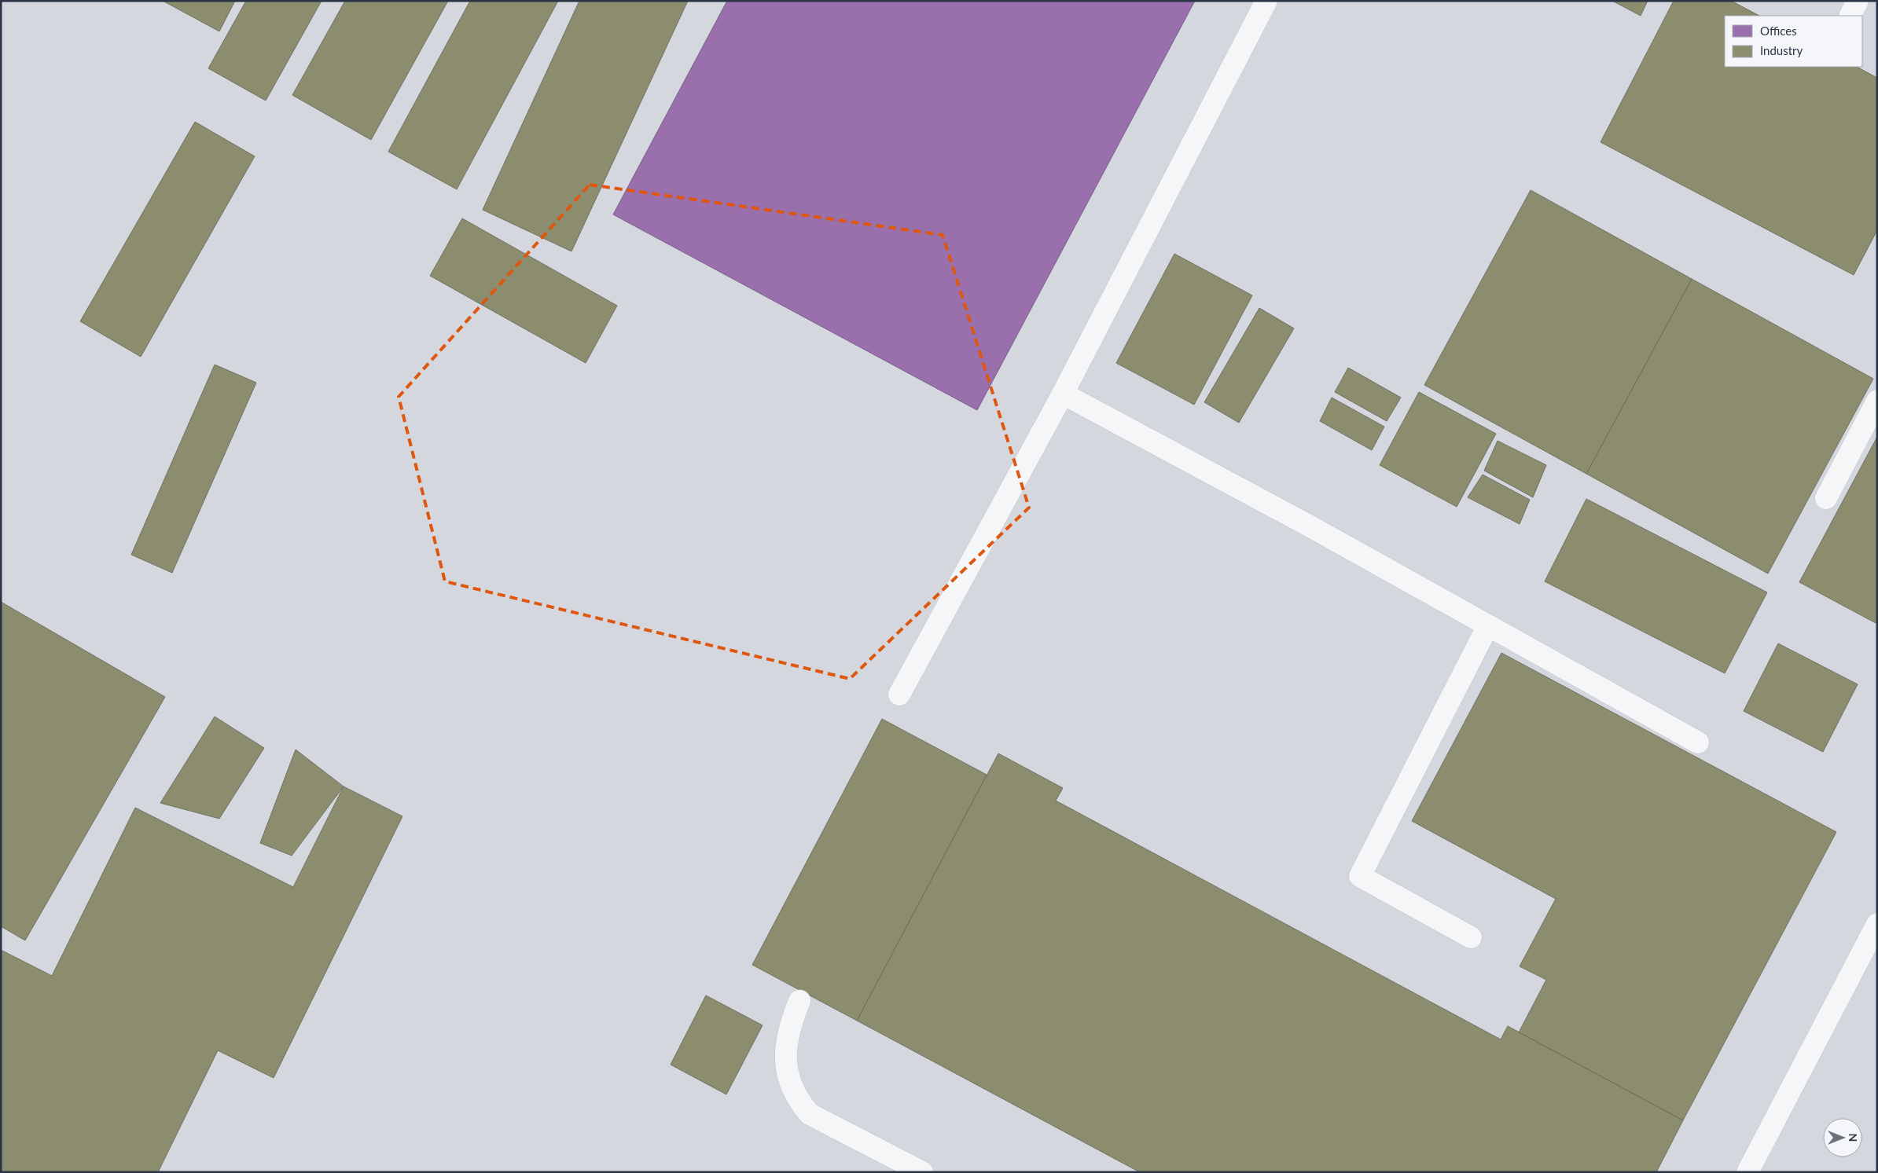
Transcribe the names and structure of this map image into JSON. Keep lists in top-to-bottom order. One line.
{"legend":["Offices","Industry"],"north":"right"}
